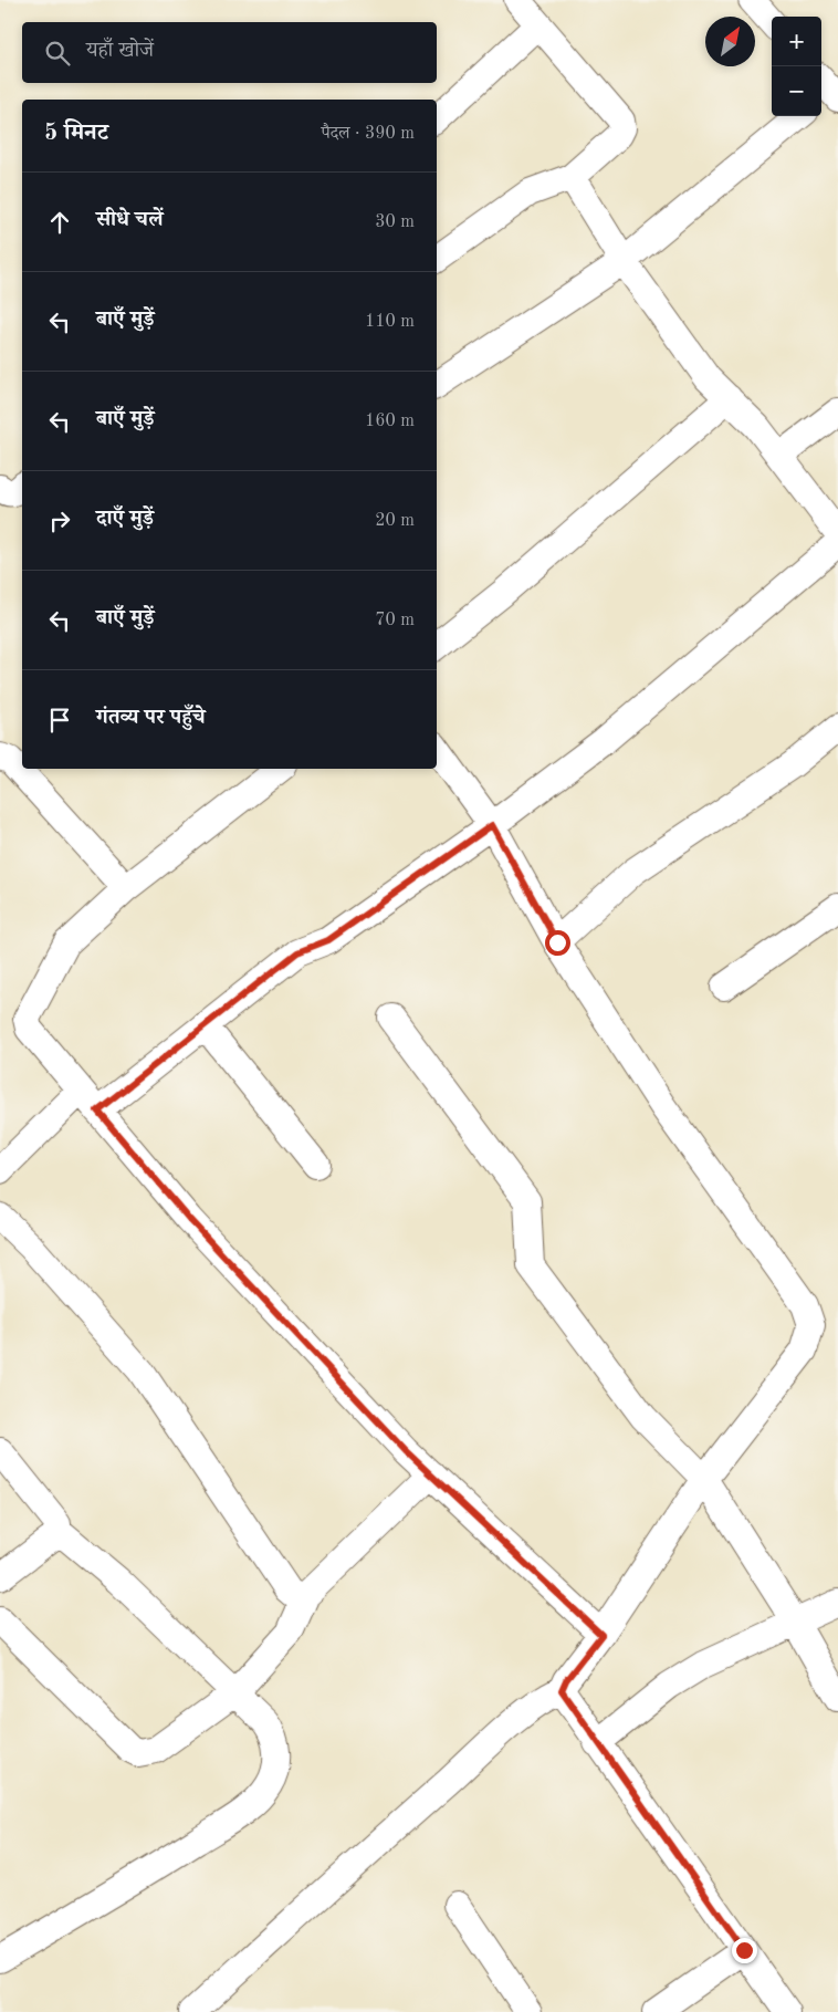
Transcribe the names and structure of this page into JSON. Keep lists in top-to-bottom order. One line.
{"north":"top right","page":{"map_buttons":["+","−"],"search":"यहाँ खोजें","heading":["5 मिनट","पैदल · 390 m"],"list":[["सीधे चलें","30 m"],["बाएँ मुड़ें","110 m"],["बाएँ मुड़ें","160 m"],["दाएँ मुड़ें","20 m"],["बाएँ मुड़ें","70 m"],"गंतव्य पर पहुँचे"]}}
